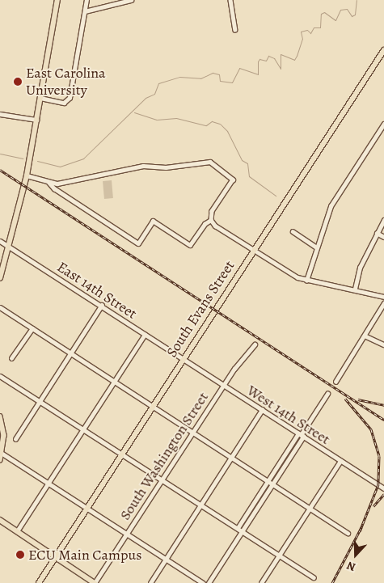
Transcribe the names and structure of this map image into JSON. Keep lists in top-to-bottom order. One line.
{"streets":{"main road":["South Evans Street"],"street":["East 14th Street","West 14th Street","South Washington Street"]},"crossings":[["East 14th Street","South Evans Street"],["East 14th Street","West 14th Street"],["South Evans Street","West 14th Street"],["West 14th Street","South Washington Street"]],"places":["East Carolina University","ECU Main Campus"],"north":"bottom"}
